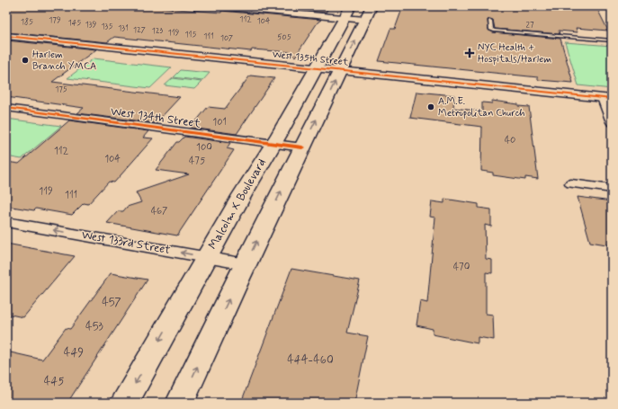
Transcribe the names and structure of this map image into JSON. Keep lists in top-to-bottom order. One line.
{"streets":{"main road":["Malcolm X Boulevard"],"street":["West 135th Street","West 134th Street","West 133rd Street"]},"crossings":[["West 135th Street","Malcolm X Boulevard"],["West 134th Street","Malcolm X Boulevard"],["Malcolm X Boulevard","West 133rd Street"]],"one_way":["West 133rd Street"],"places":{"health":["NYC Health + Hospitals/Harlem"],"other":["Harlem Branch YMCA","A.M.E. Metropolitan Church"]},"house_numbers":["112","179","104","185","145","139","27","135","131","127","123","119","115","111","505","107","175","101","40","100","112","104","475","119","111","467","470","457","453","449","444-460","445"]}
